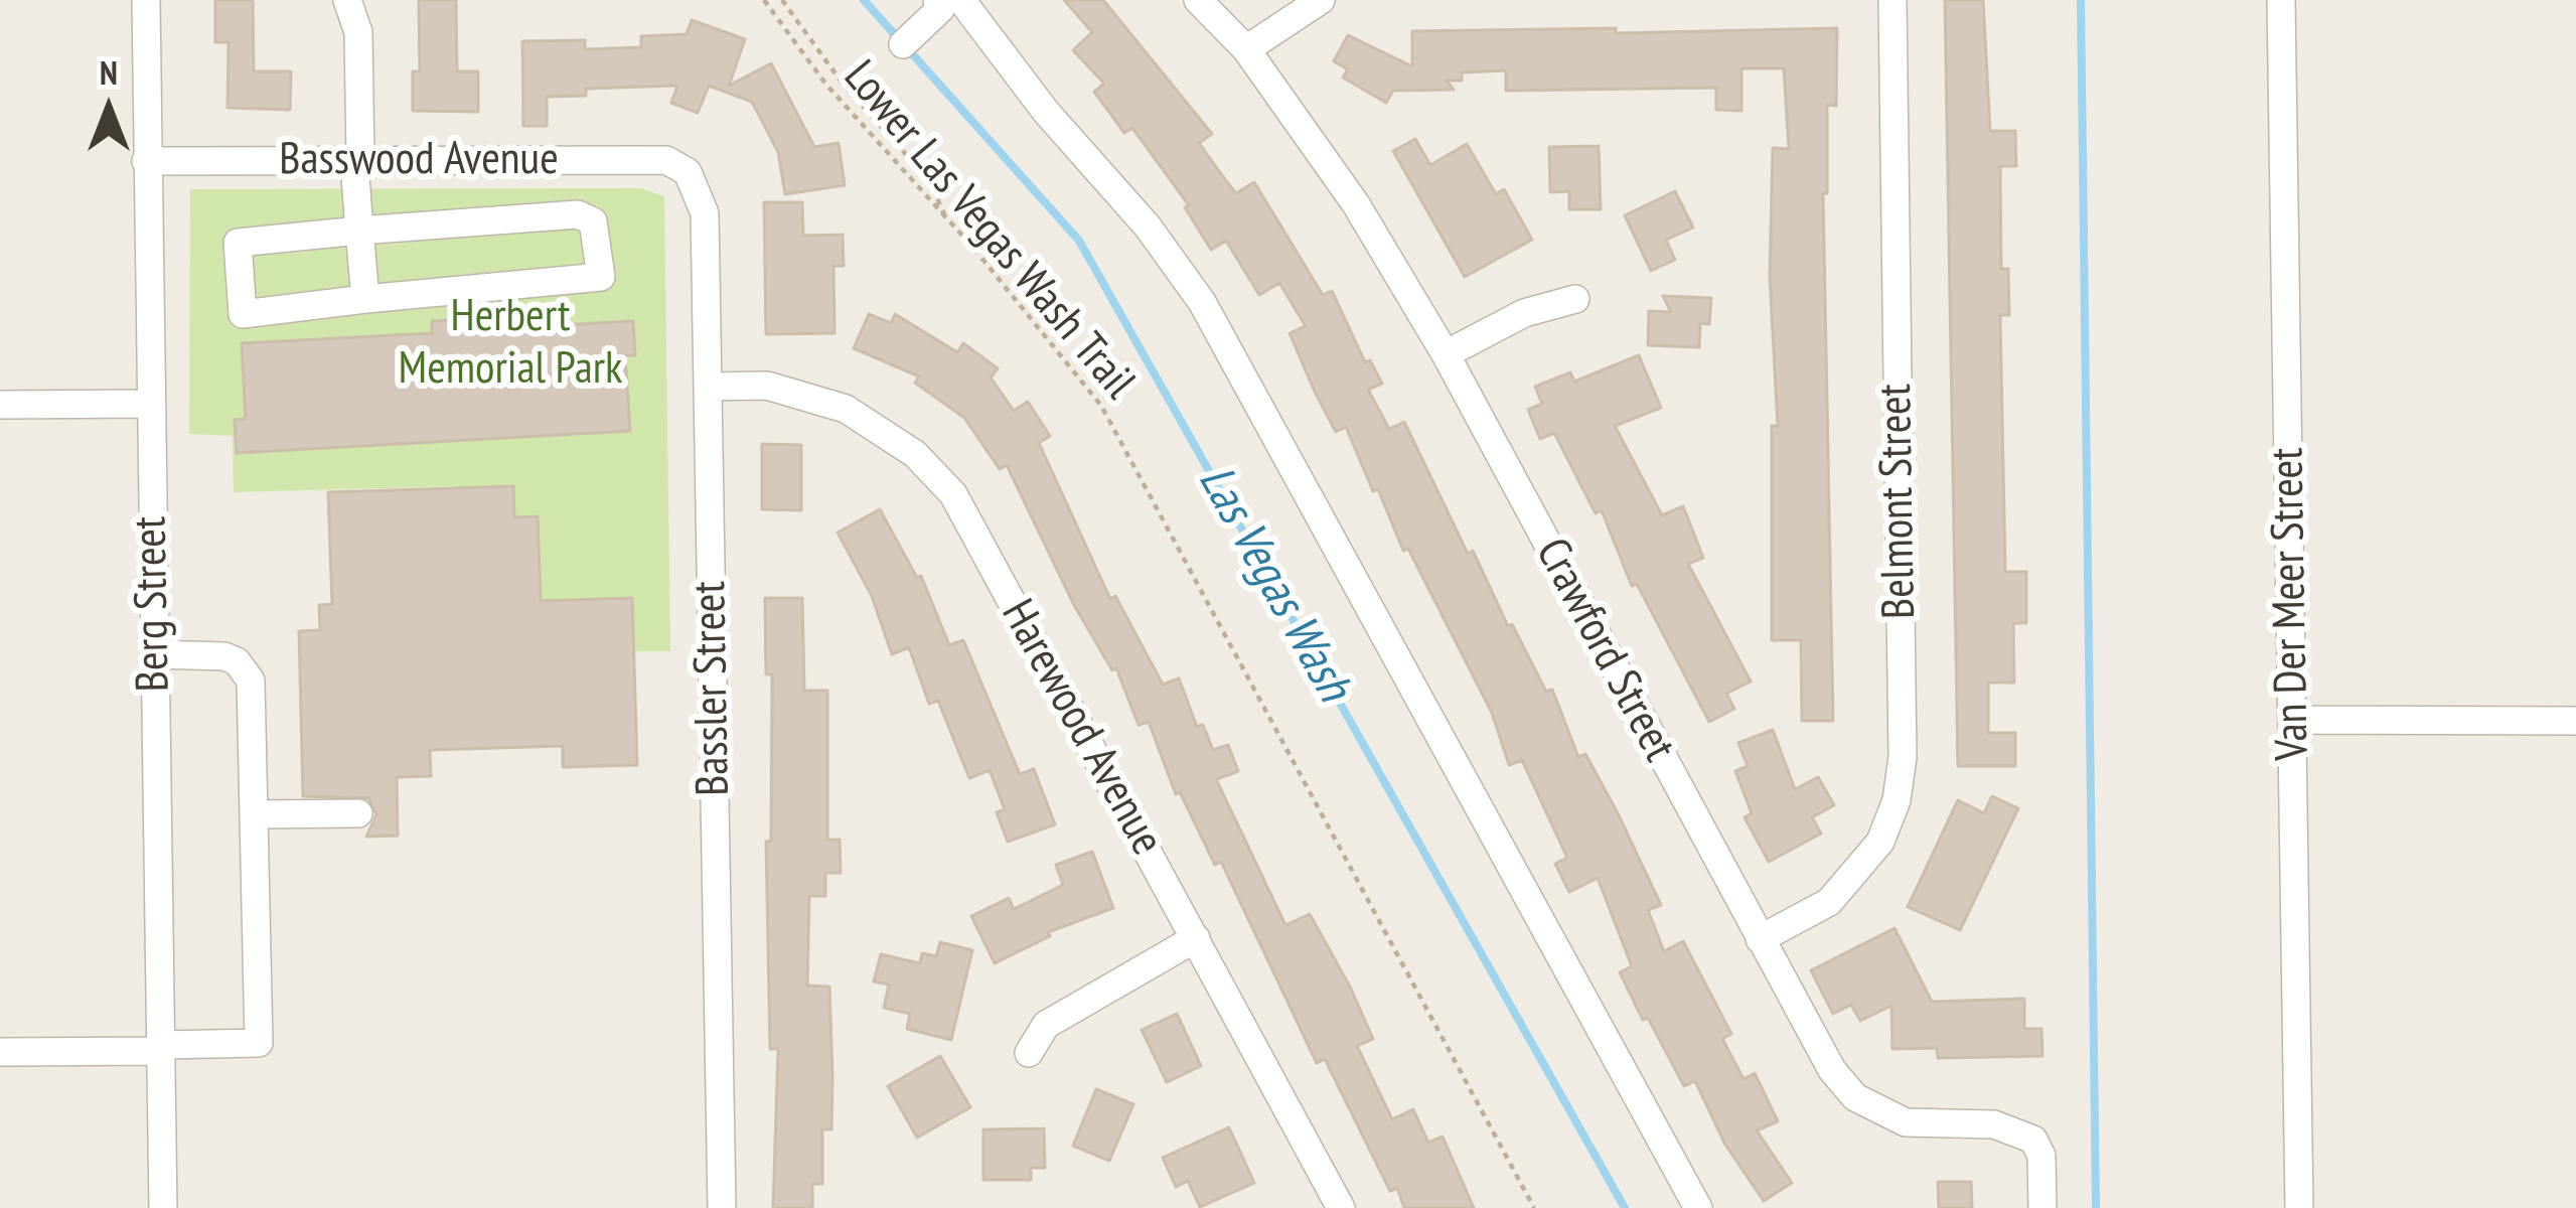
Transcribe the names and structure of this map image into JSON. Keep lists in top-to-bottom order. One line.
{"streets":{"street":["Basswood Avenue","Belmont Street","Berg Street","Van Der Meer Street","Crawford Street","Bassler Street","Harewood Avenue"],"path":["Lower Las Vegas Wash Trail"]},"crossings":[["Basswood Avenue","Berg Street"],["Basswood Avenue","Bassler Street"],["Belmont Street","Crawford Street"],["Bassler Street","Harewood Avenue"]],"water":["Las Vegas Wash"],"parks":["Herbert Memorial Park"],"north":"top"}
